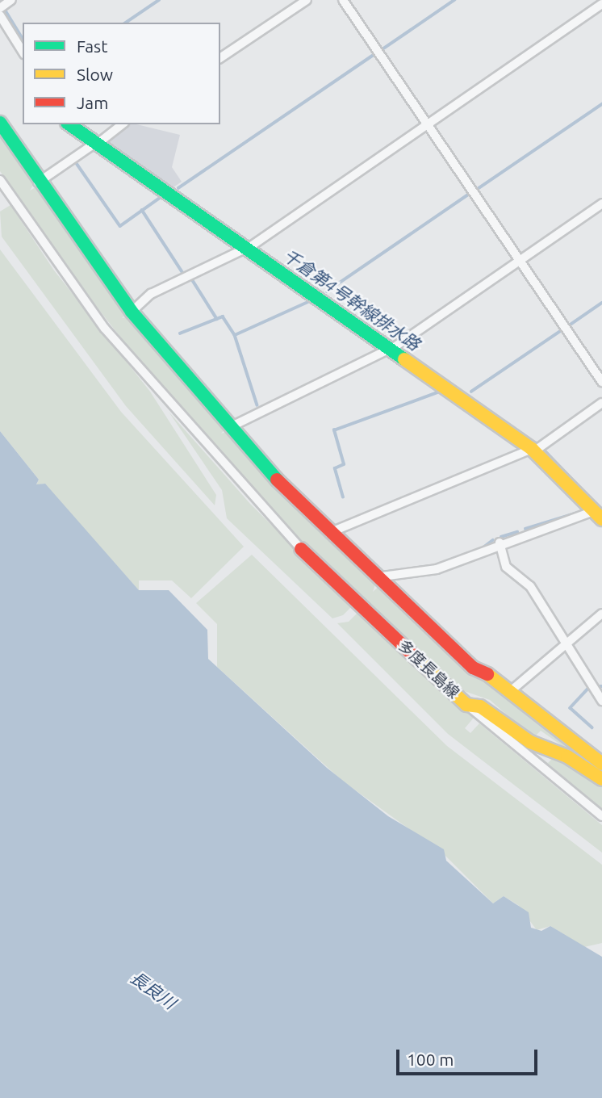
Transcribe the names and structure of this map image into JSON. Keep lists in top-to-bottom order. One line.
{"streets":{"street":["多度長島線"]},"water":["千倉第4号幹線排水路","長良川"],"legend":["Fast","Slow","Jam"],"scale_bar":"100 m"}
